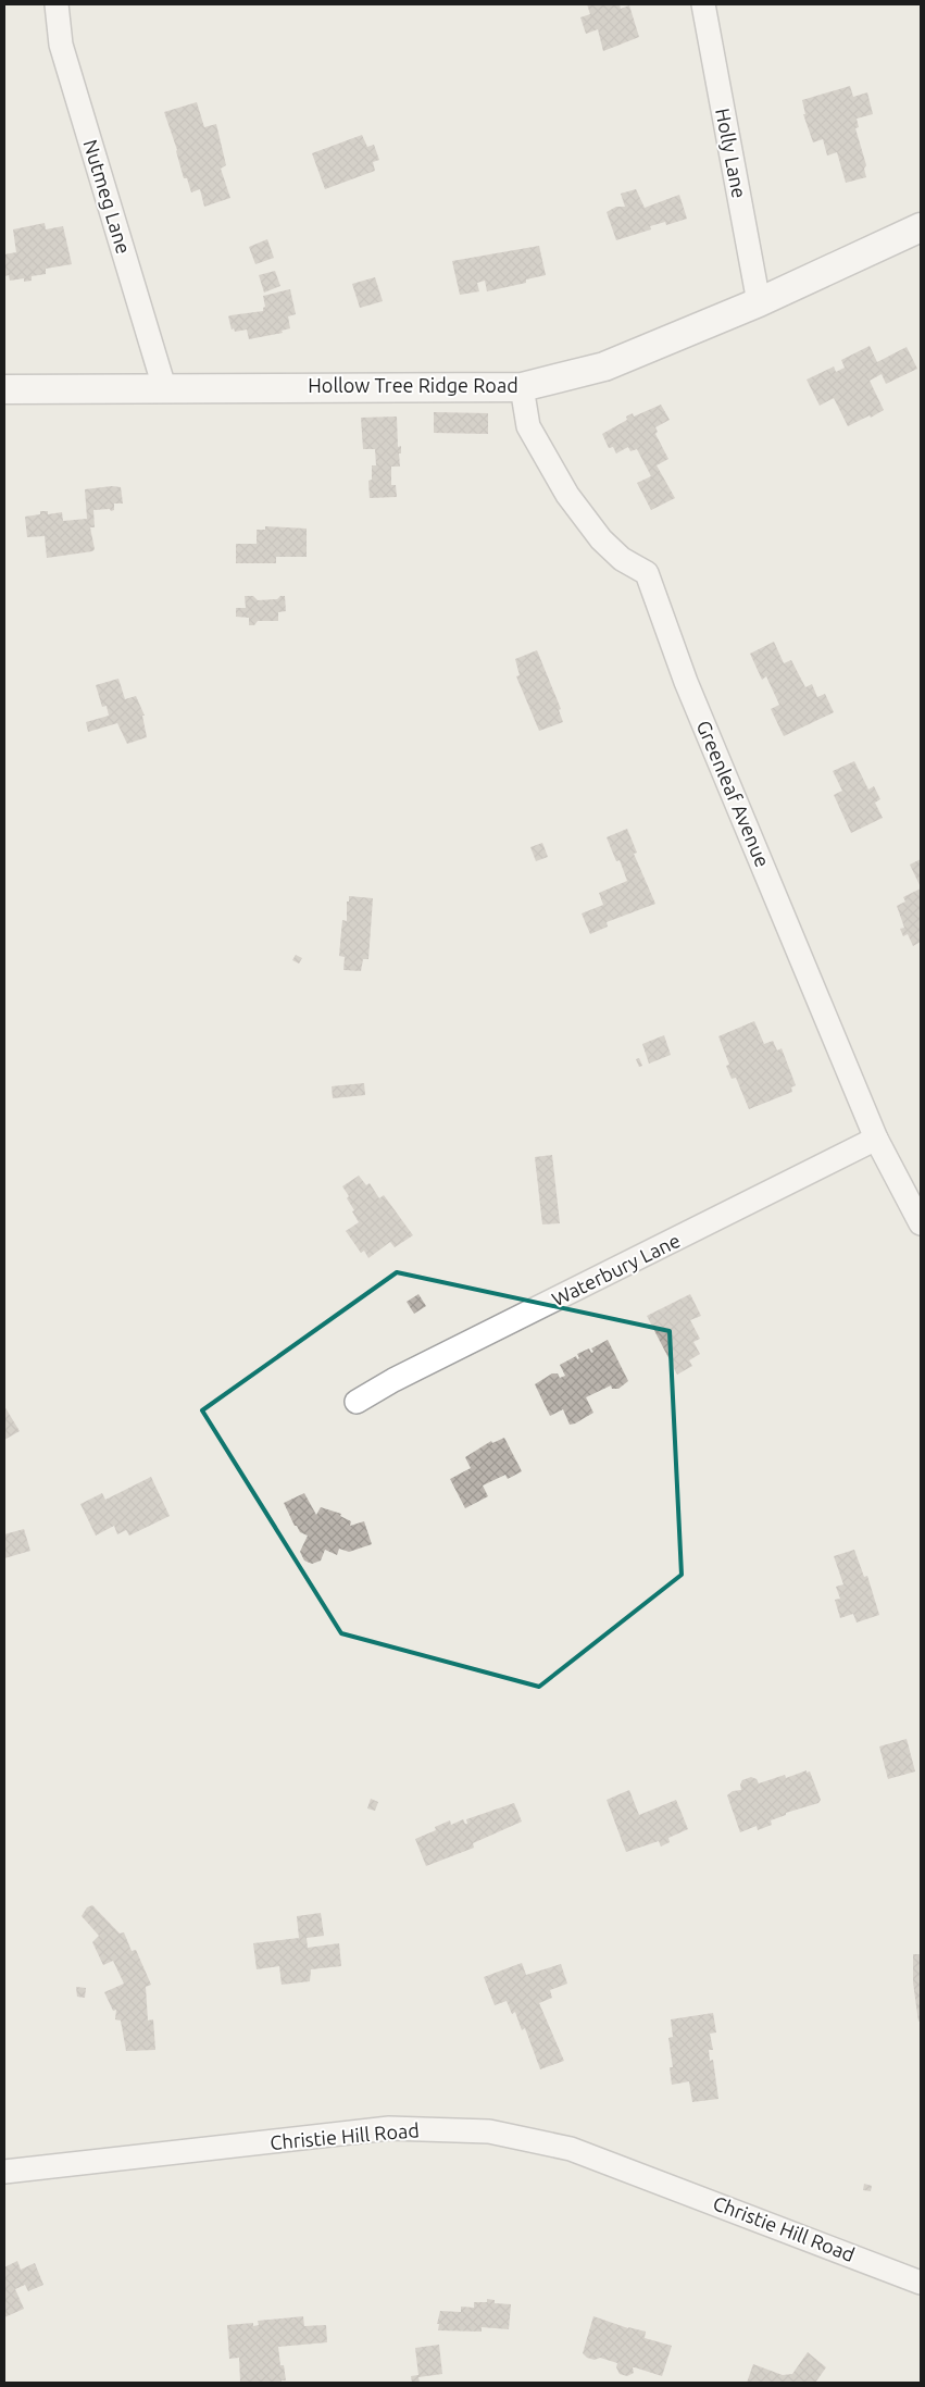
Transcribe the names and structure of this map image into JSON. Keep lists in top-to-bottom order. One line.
{"streets":{"street":["Holly Lane","Nutmeg Lane","Hollow Tree Ridge Road","Greenleaf Avenue","Waterbury Lane","Christie Hill Road"]},"crossings":[["Holly Lane","Hollow Tree Ridge Road"],["Nutmeg Lane","Hollow Tree Ridge Road"],["Hollow Tree Ridge Road","Greenleaf Avenue"],["Greenleaf Avenue","Waterbury Lane"]]}
